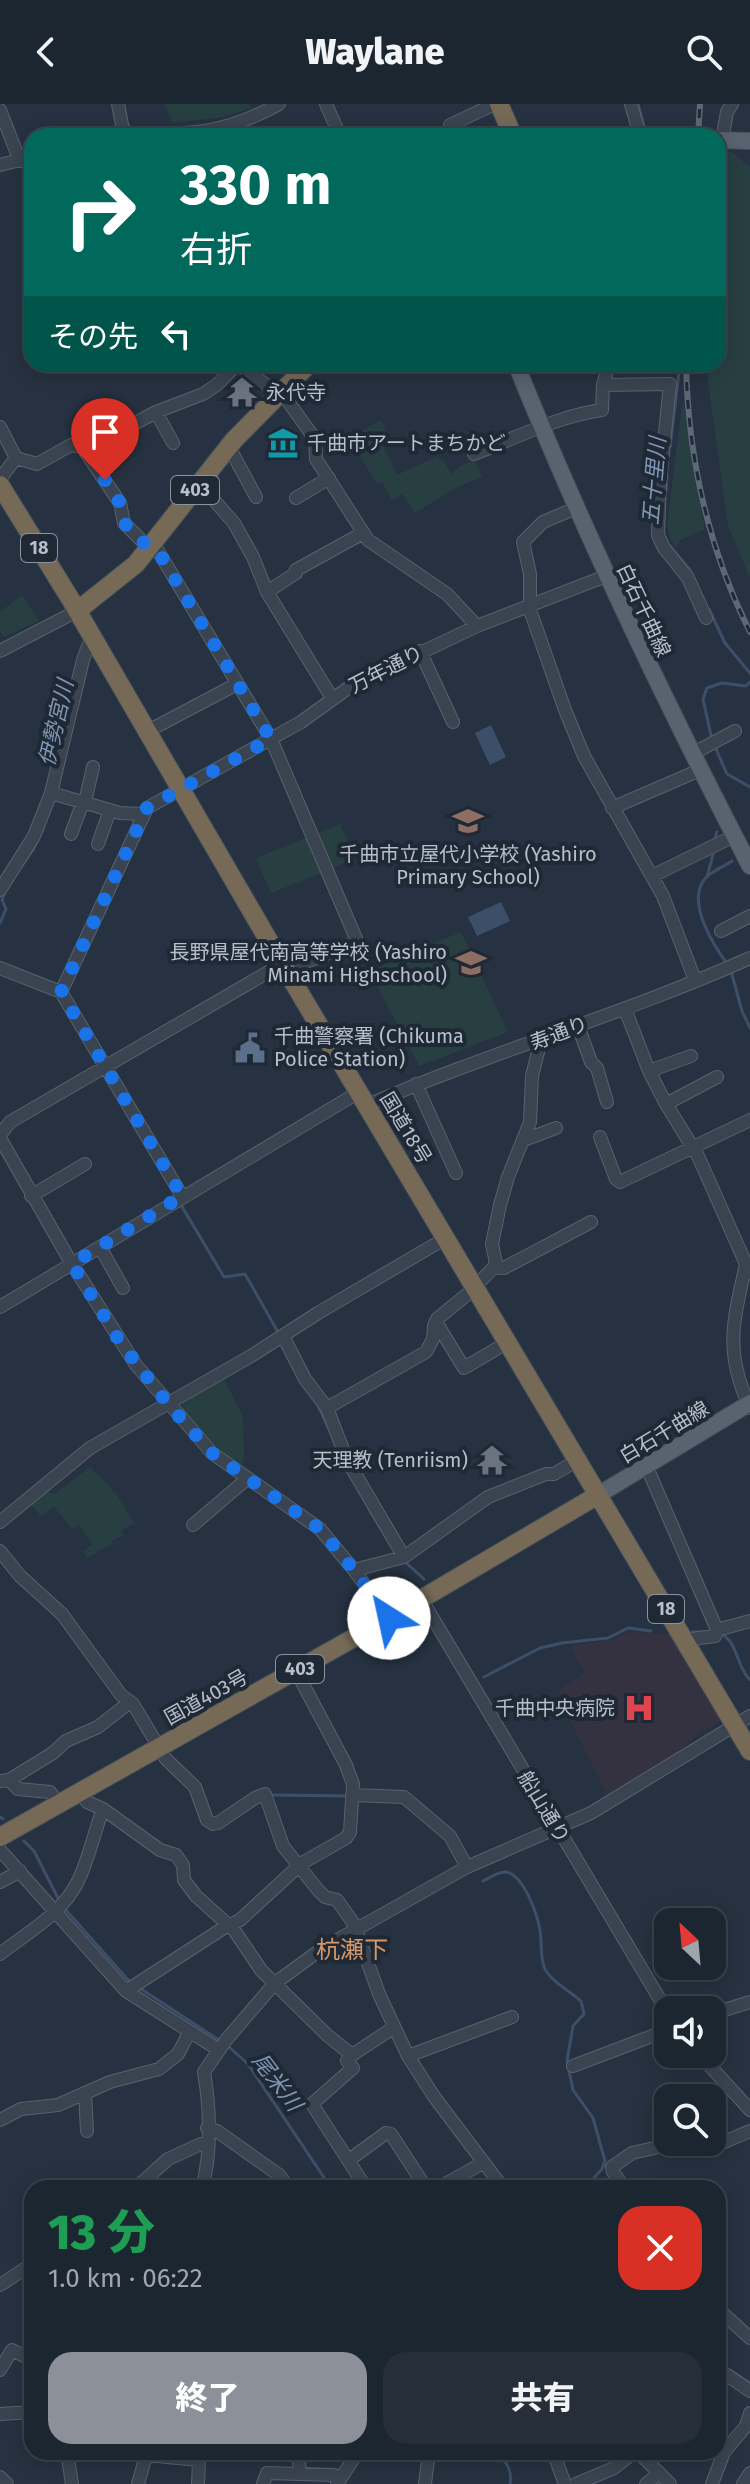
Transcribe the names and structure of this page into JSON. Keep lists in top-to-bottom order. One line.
{"streets":{"highway":["403","18","国道18号","国道403号"],"main road":["白石千曲線"],"street":["万年通り","寿通り","船山通り"]},"crossings":[["403","国道18号"],["白石千曲線","万年通り"],["白石千曲線","国道18号"],["白石千曲線","国道403号"],["万年通り","国道18号"],["寿通り","国道18号"],["国道18号","国道403号"],["国道403号","船山通り"]],"districts":["杭瀬下"],"water":["五十里川","伊勢宮川","尾米川"],"places":{"temple":["永代寺","天理教 (Tenriism)"],"museum":["千曲市アートまちかど"],"school or university":["千曲市立屋代小学校 (Yashiro Primary School)","長野県屋代南高等学校 (Yashiro Minami Highschool)"],"public building":["千曲警察署 (Chikuma Police Station)"],"hospital":["千曲中央病院"]},"north":"top left","page":{"header":"Waylane","turn":["330 m","右折"],"then":"その先","heading":["13 分","1.0 km · 06:22"],"buttons":["終了","共有"]}}
